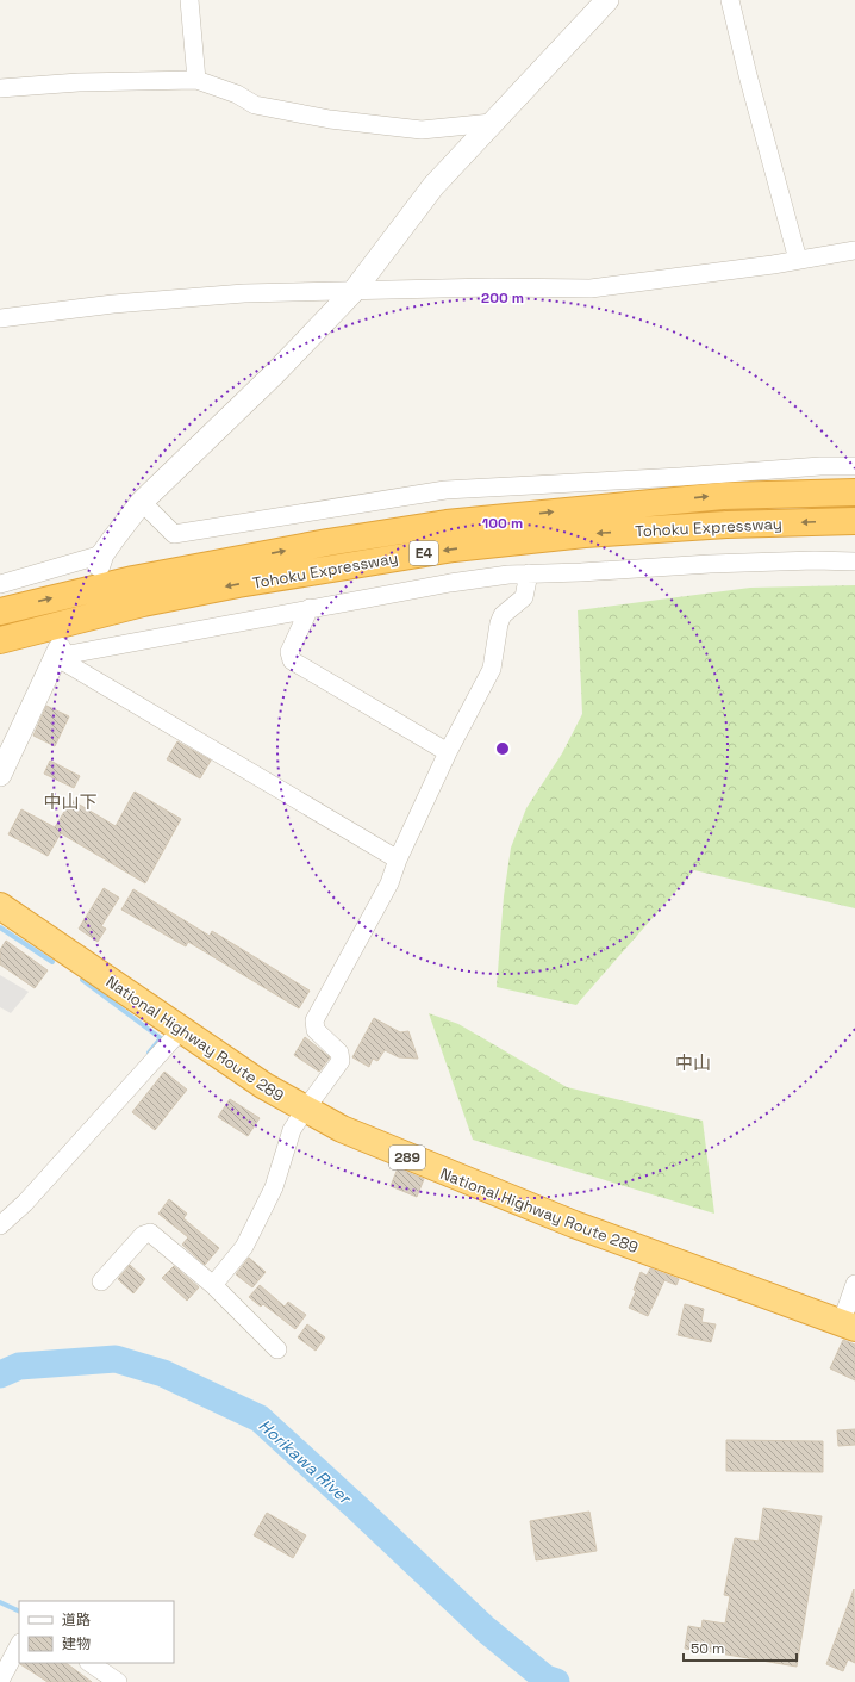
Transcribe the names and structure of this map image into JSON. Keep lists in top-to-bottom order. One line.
{"streets":{"highway":["Tohoku Expressway","E4","National Highway Route 289","289"]},"districts":["中山下","中山"],"water":["Horikawa River"],"legend":["道路","建物"],"scale_bar":"50 m","rings":["200 m","100 m"]}
